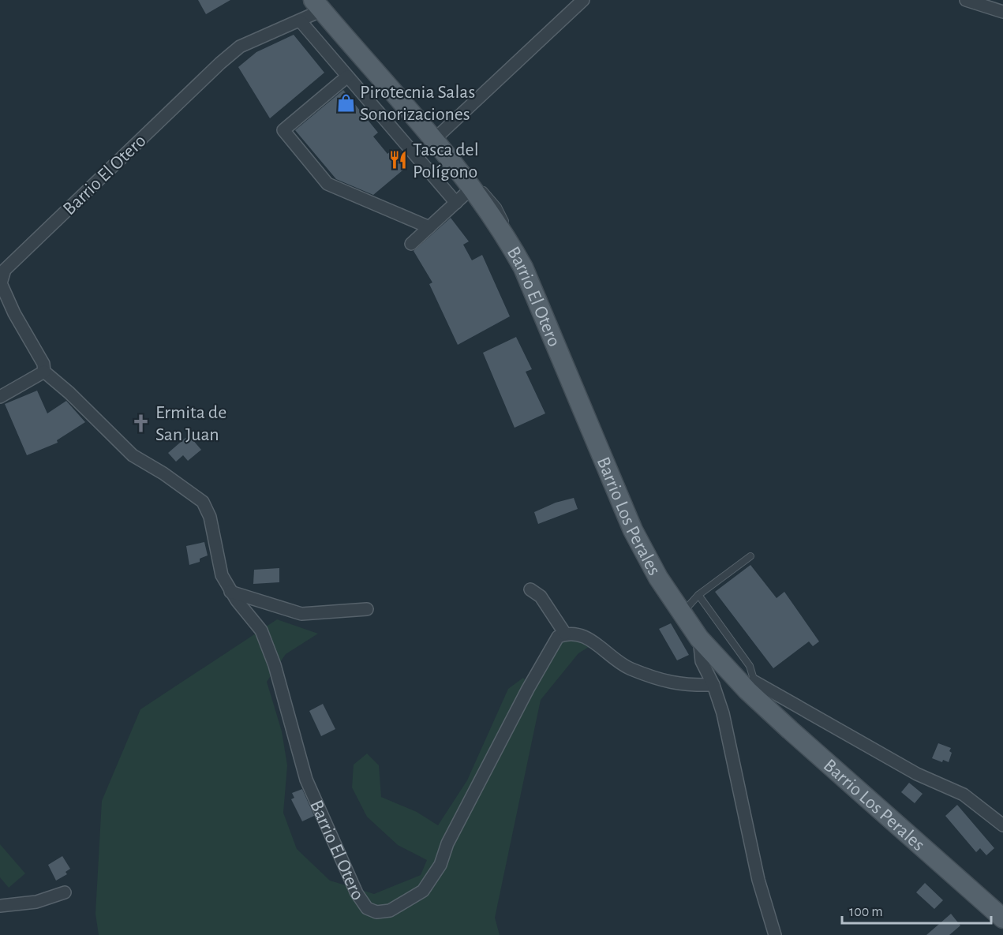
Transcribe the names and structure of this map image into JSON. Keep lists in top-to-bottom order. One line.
{"streets":{"main road":["Barrio El Otero","Barrio Los Perales"]},"crossings":[["Barrio El Otero","Barrio Los Perales"]],"places":{"shop":["Pirotecnia Salas Sonorizaciones"],"restaurant":["Tasca del Polígono"],"church":["Ermita de San Juan"]},"scale_bar":"100 m"}
